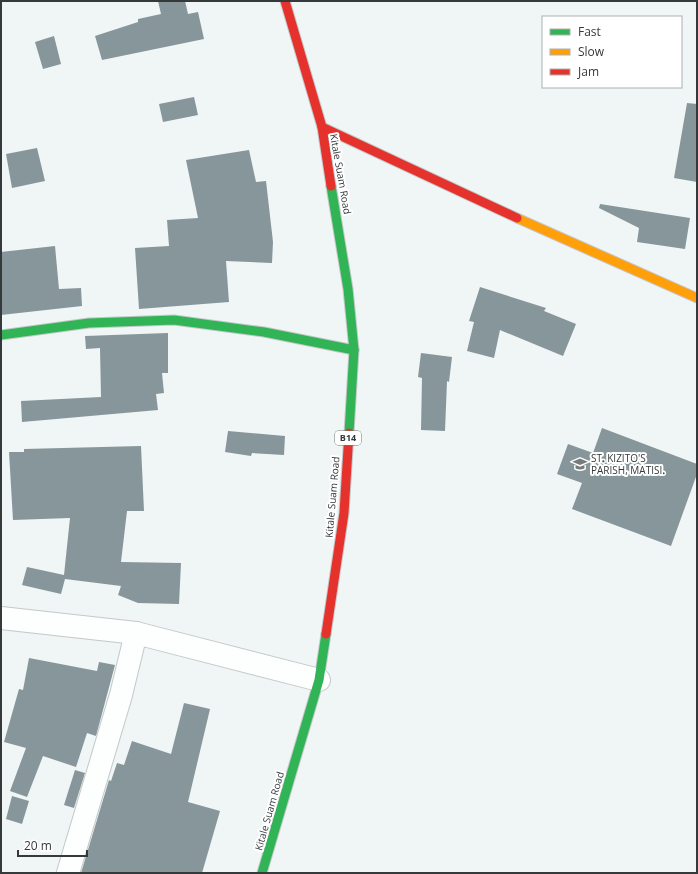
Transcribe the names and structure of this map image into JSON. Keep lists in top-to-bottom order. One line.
{"streets":{"main road":["Kitale Suam Road","B14"]},"places":{"school or university":["ST. KIZITO'S PARISH, MATISI."]},"legend":["Fast","Slow","Jam"],"scale_bar":"20 m"}
